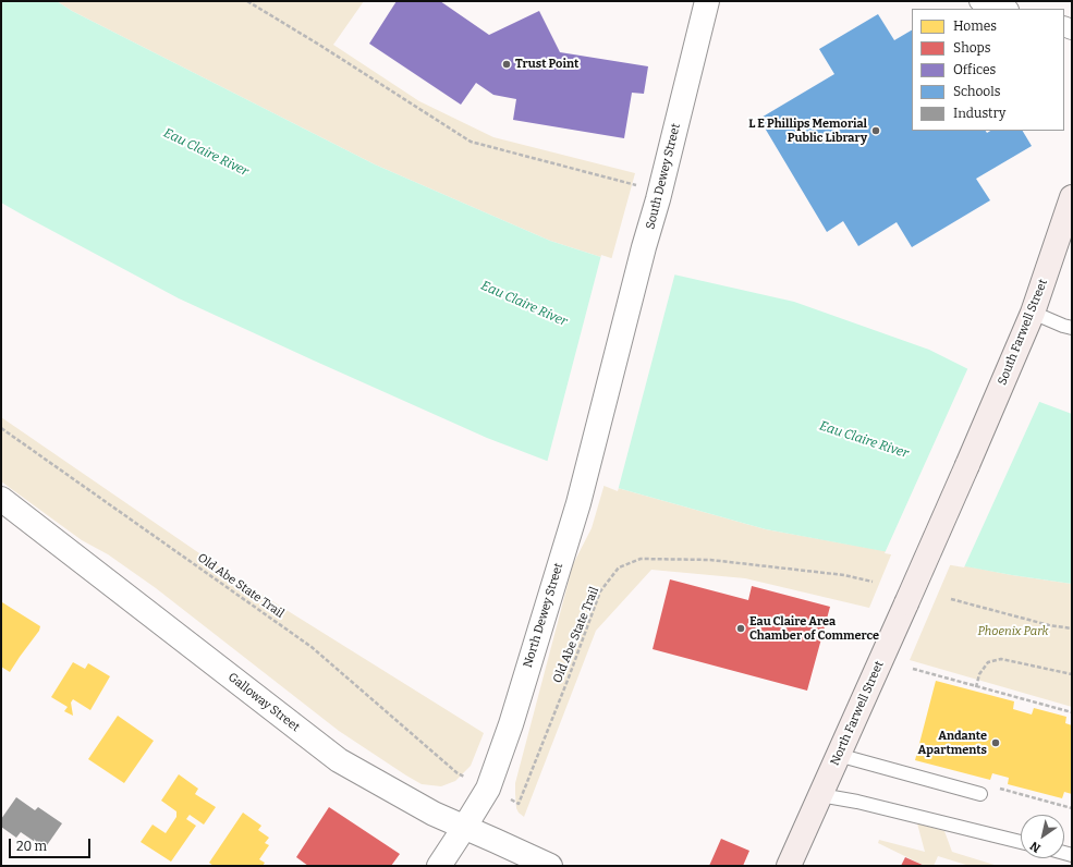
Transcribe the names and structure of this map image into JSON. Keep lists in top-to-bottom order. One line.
{"streets":{"main road":["South Farwell Street","North Farwell Street"],"street":["South Dewey Street","North Dewey Street","Galloway Street"],"path":["Old Abe State Trail"]},"crossings":[["South Dewey Street","North Dewey Street"],["South Farwell Street","North Farwell Street"],["North Dewey Street","Galloway Street"]],"water":["Eau Claire River"],"parks":["Phoenix Park"],"places":["Trust Point","L E Phillips Memorial Public Library","Eau Claire Area Chamber of Commerce","Andante Apartments"],"legend":["Homes","Shops","Offices","Schools","Industry"],"scale_bar":"20 m","north":"bottom left"}
